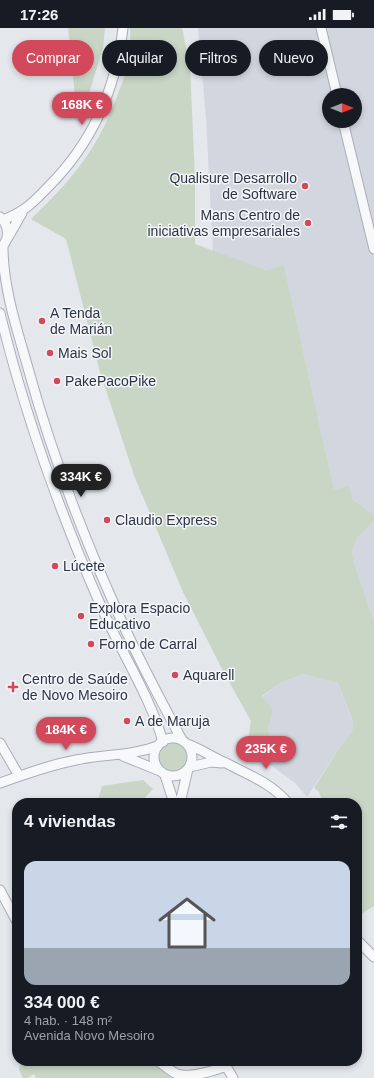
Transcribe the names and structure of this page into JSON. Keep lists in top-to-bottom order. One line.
{"places":{"other":["Qualisure Desarrollo de Software","Mans Centro de iniciativas empresariales","A Tenda de Marián","Mais Sol","PakePacoPike","Claudio Express","Lúcete","Explora Espacio Educativo","Forno de Carral","Aquarell","A de Maruja"],"health":["Centro de Saúde de Novo Mesoiro"]},"north":"right","page":{"status":"17:26","chip":["Comprar","Alquilar","Filtros","Nuevo"],"price":["168K €","334K €","184K €","235K €"],"heading":"4 viviendas","list":[{"name":"334 000 €","note":"4 hab. · 148 m² · Avenida Novo Mesoiro"}]}}
